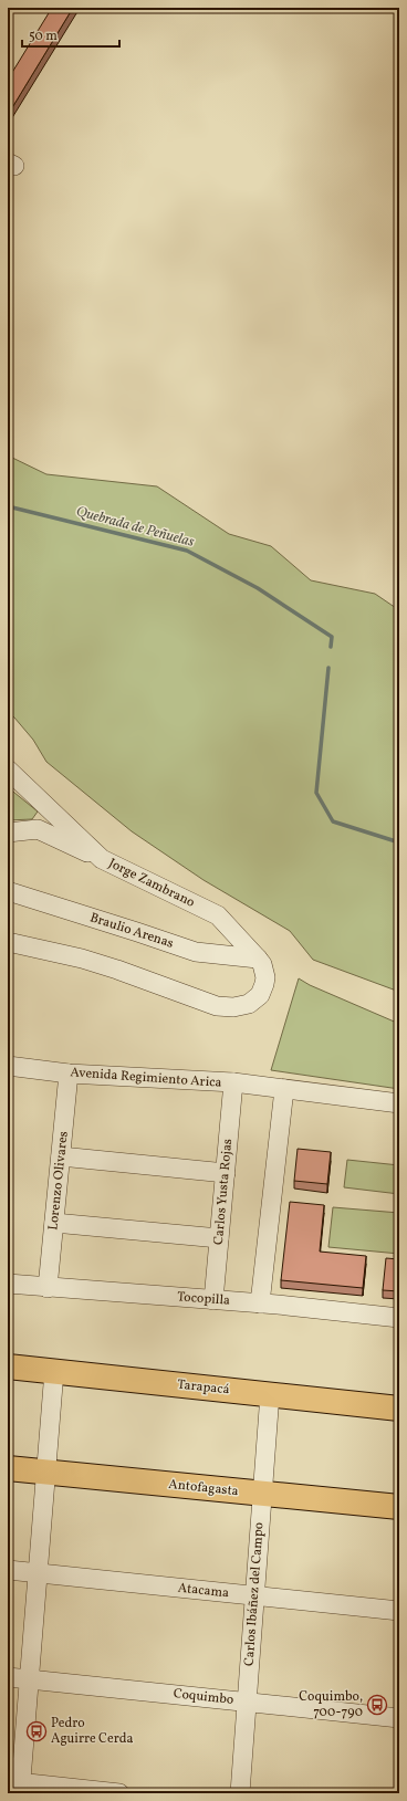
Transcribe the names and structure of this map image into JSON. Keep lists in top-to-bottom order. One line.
{"streets":{"main road":["Tarapacá","Antofagasta"],"street":["Jorge Zambrano","Braulio Arenas","Avenida Regimiento Arica","Lorenzo Olivares","Carlos Yusta Rojas","Tocopilla","Atacama","Carlos Ibáñez del Campo","Coquimbo"]},"crossings":[["Jorge Zambrano","Braulio Arenas"],["Avenida Regimiento Arica","Lorenzo Olivares"],["Avenida Regimiento Arica","Carlos Yusta Rojas"],["Lorenzo Olivares","Tocopilla"],["Carlos Yusta Rojas","Tocopilla"],["Tarapacá","Carlos Ibáñez del Campo"],["Antofagasta","Carlos Ibáñez del Campo"],["Atacama","Carlos Ibáñez del Campo"],["Carlos Ibáñez del Campo","Coquimbo"]],"water":["Quebrada de Peñuelas"],"places":{"bus stop":["Coquimbo, 700-790","Pedro Aguirre Cerda"]},"scale_bar":"50 m"}
